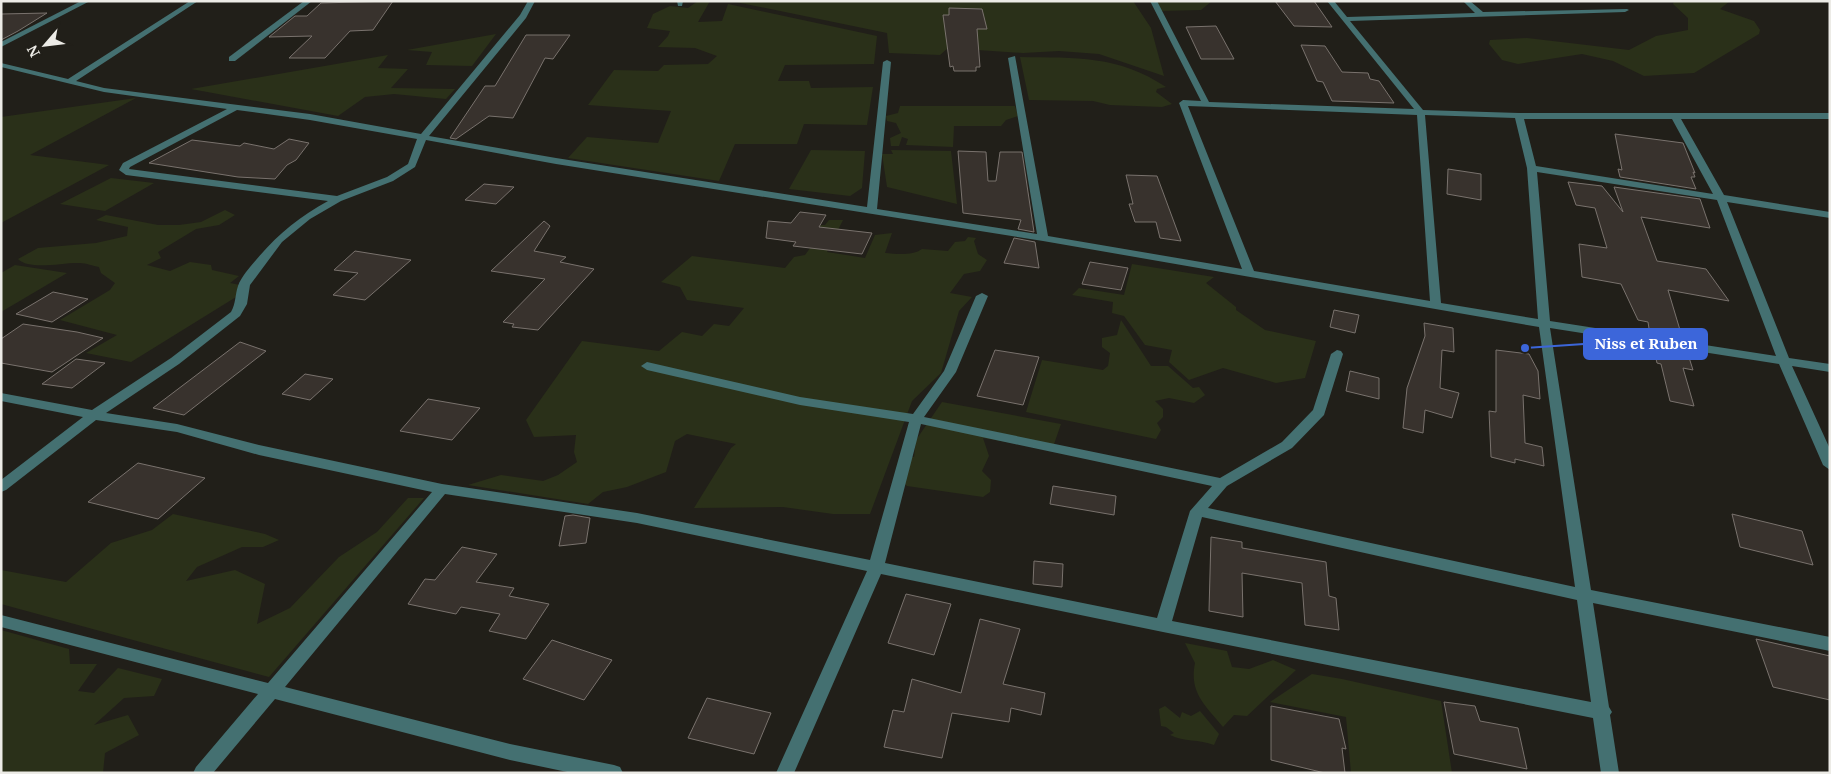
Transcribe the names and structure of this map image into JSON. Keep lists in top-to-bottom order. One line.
{"places":["Niss et Ruben"],"north":"bottom left"}
